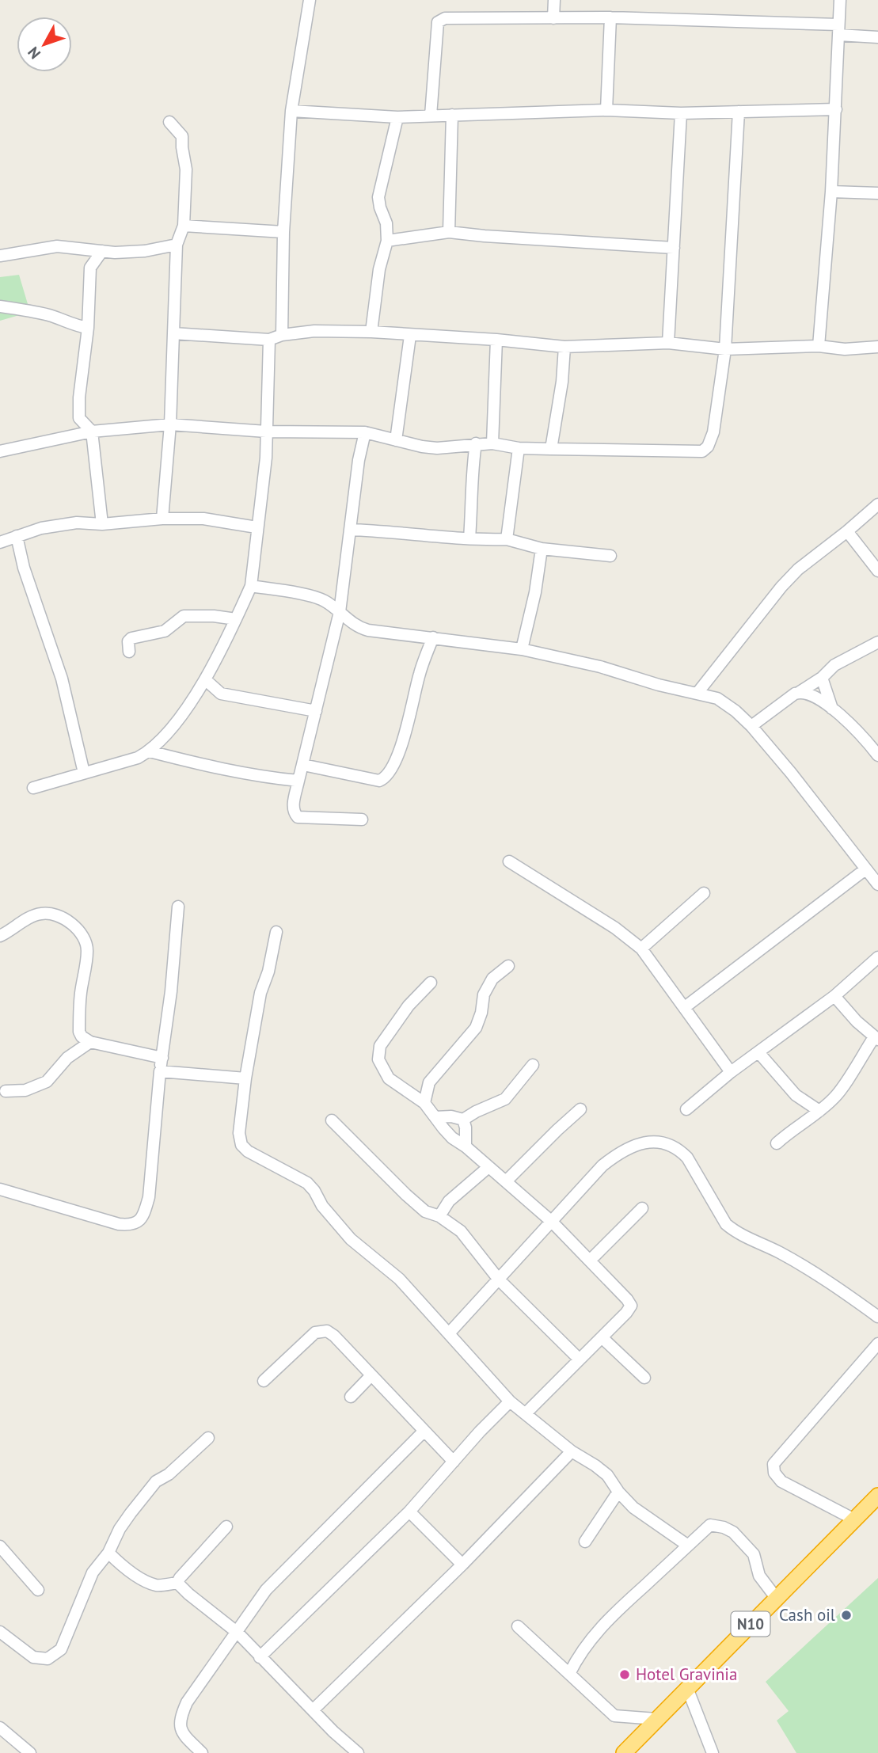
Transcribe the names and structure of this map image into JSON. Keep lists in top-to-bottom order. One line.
{"streets":{"highway":["N10"]},"places":["Cash oil","Hotel Gravinia"],"north":"bottom left"}
